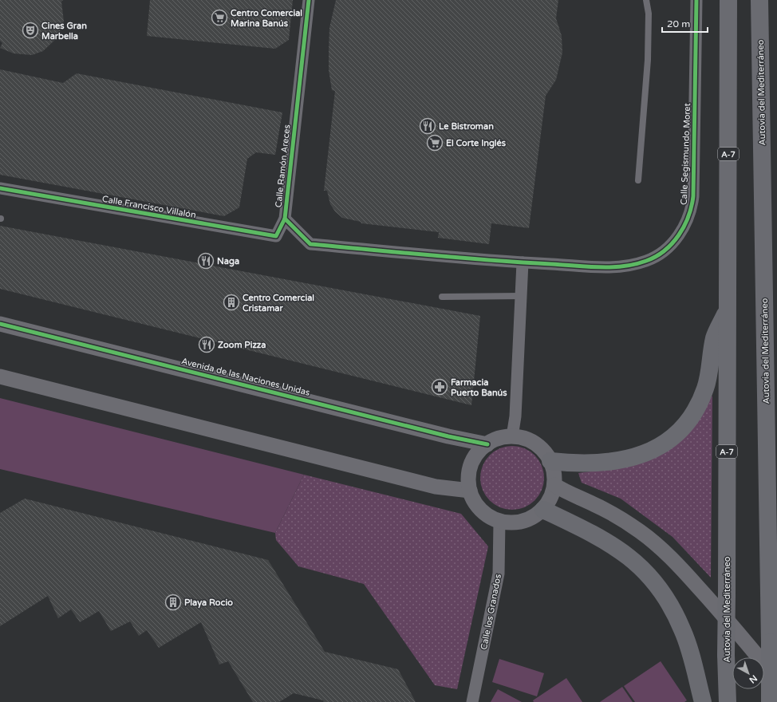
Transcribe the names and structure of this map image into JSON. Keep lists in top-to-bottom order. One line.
{"streets":{"highway":["Autovía del Mediterráneo","A-7"],"street":["Calle Segismundo Moret","Calle Ramón Areces","Calle Francisco Villalón","Avenida de las Naciones Unidas","Calle los Granados"]},"crossings":[["Calle Segismundo Moret","Calle Ramón Areces"],["Calle Ramón Areces","Calle Francisco Villalón"],["Avenida de las Naciones Unidas","Calle los Granados"]],"places":{"supermarket":["Centro Comercial Marina Banús","El Corte Inglés"],"theatre":["Cines Gran Marbella"],"restaurant":["Le Bistroman","Naga","Zoom Pizza"],"building":["Centro Comercial Cristamar","Playa Rocio"],"pharmacy":["Farmacia Puerto Banús"]},"scale_bar":"20 m","north":"bottom right"}
